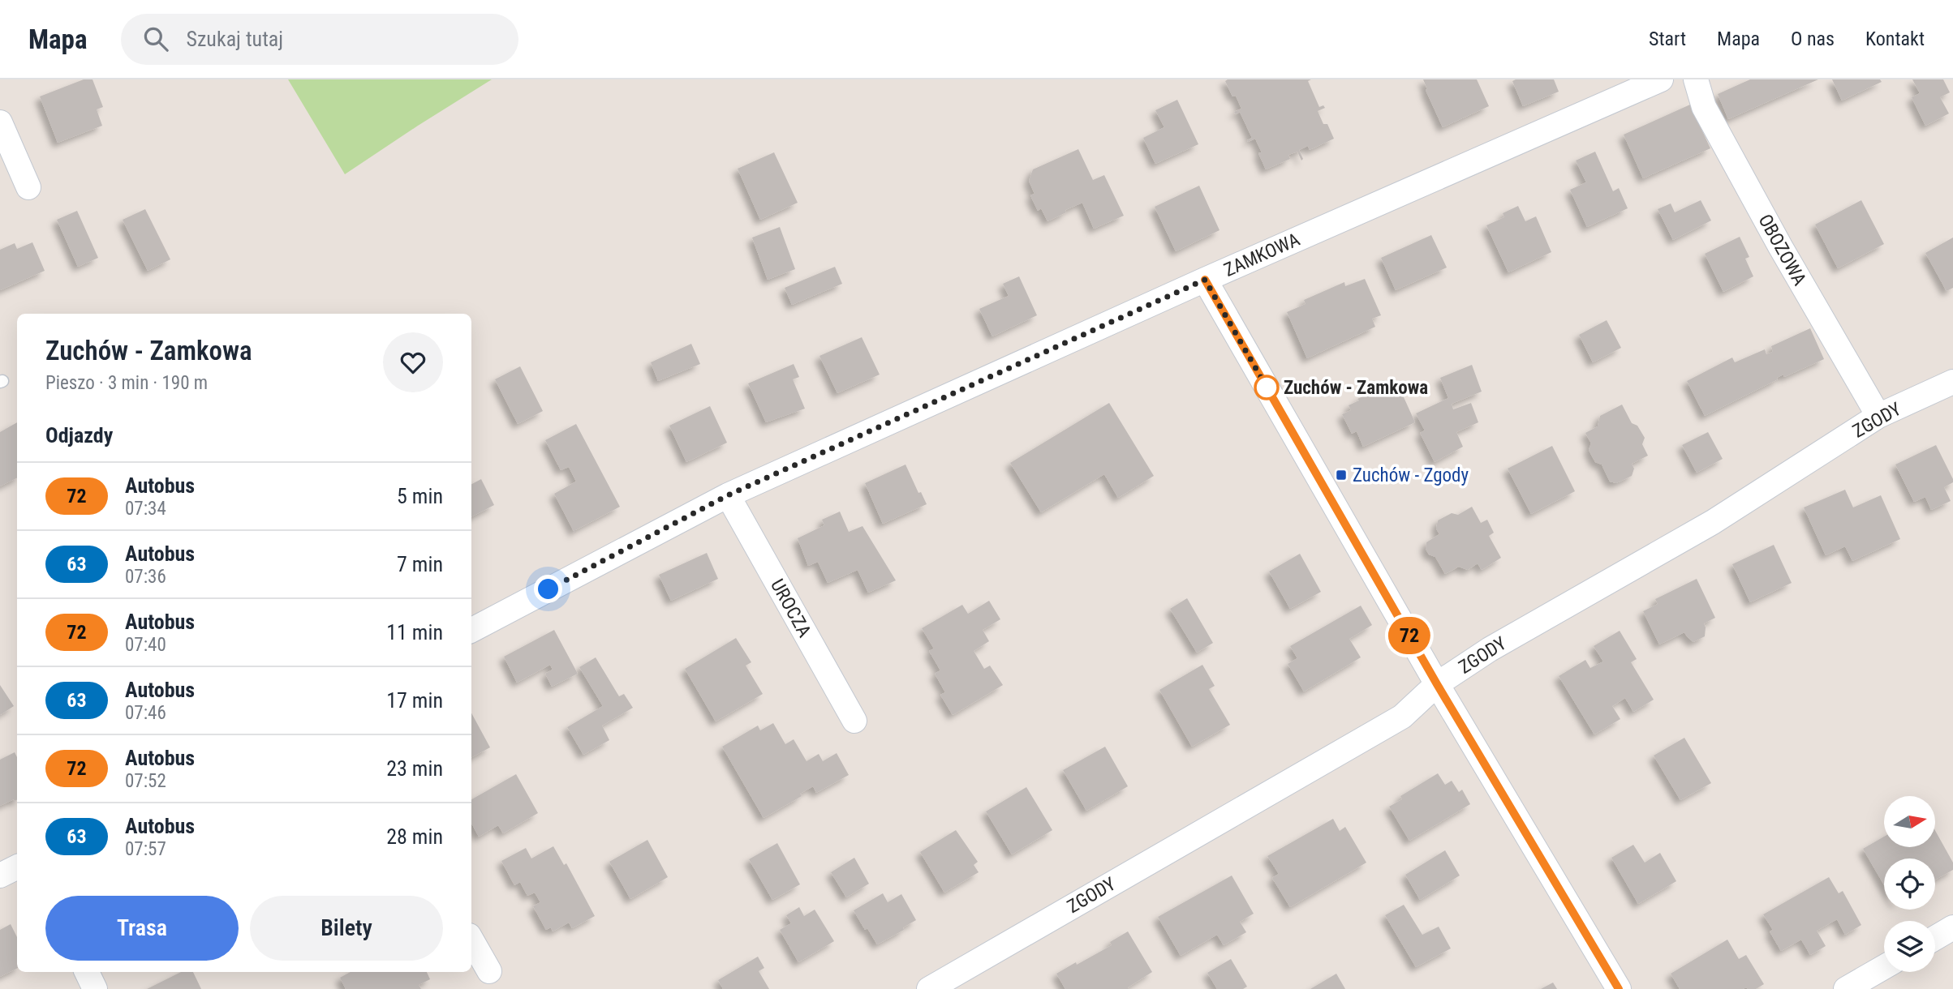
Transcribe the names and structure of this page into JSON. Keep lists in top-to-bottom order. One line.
{"streets":{"street":["OBOZOWA","ZAMKOWA","ZGODY","UROCZA"]},"crossings":[["OBOZOWA","ZGODY"],["ZAMKOWA","UROCZA"]],"places":{"other":["Zuchów - Zamkowa"],"transit":["Zuchów - Zgody"]},"lines":["bus line 72"],"north":"right","page":{"header":"Mapa","search":"Szukaj tutaj","nav":["Start","Mapa","O nas","Kontakt"],"on_map":"72","heading":[["Zuchów - Zamkowa","Pieszo · 3 min · 190 m"],"Odjazdy"],"list":[{"mark":"72","name":"Autobus","note":"07:34","value":"5 min"},{"mark":"63","name":"Autobus","note":"07:36","value":"7 min"},{"mark":"72","name":"Autobus","note":"07:40","value":"11 min"},{"mark":"63","name":"Autobus","note":"07:46","value":"17 min"},{"mark":"72","name":"Autobus","note":"07:52","value":"23 min"},{"mark":"63","name":"Autobus","note":"07:57","value":"28 min"}],"buttons":["Trasa","Bilety"]}}
